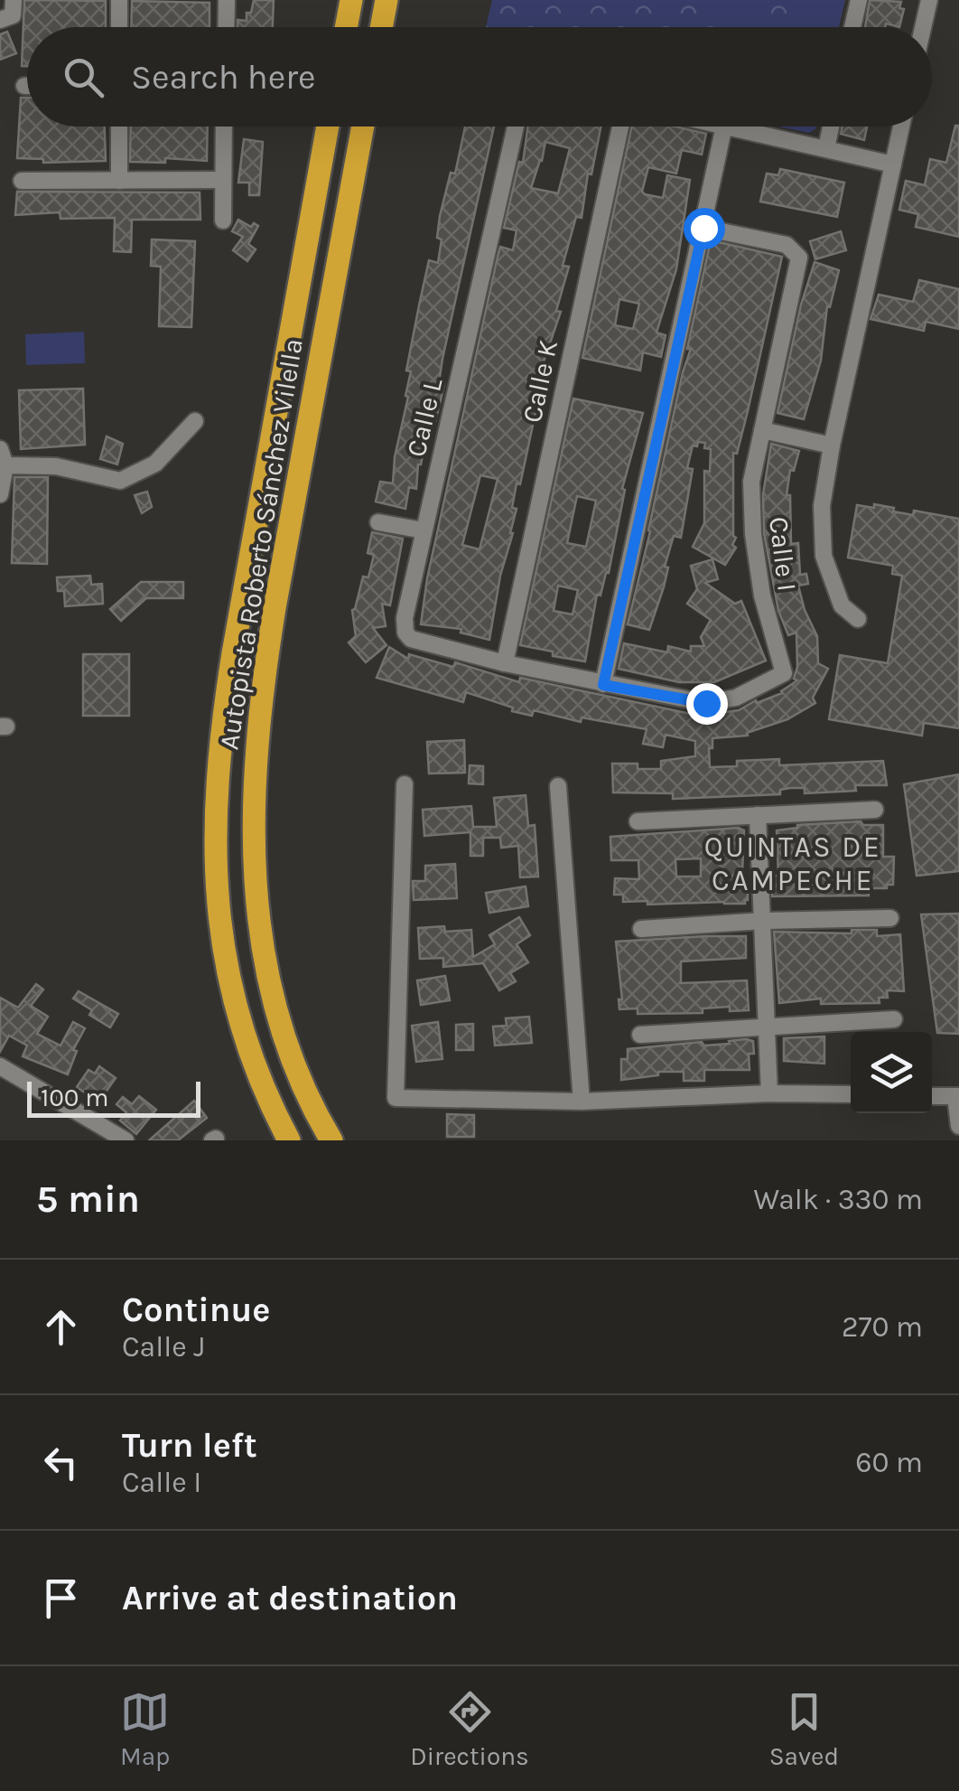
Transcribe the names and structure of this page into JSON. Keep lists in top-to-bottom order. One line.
{"streets":{"highway":["Autopista Roberto Sánchez Vilella"],"street":["Calle K","Calle L","Calle I"]},"crossings":[["Calle K","Calle L"],["Calle K","Calle I"],["Calle L","Calle I"]],"districts":["QUINTAS DE CAMPECHE"],"scale_bar":"100 m","page":{"search":"Search here","scale":"100 m","heading":["5 min","Walk · 330 m"],"list":[["Continue","Calle J","270 m"],["Turn left","Calle I","60 m"],"Arrive at destination"],"nav":["Map","Directions","Saved"]}}
